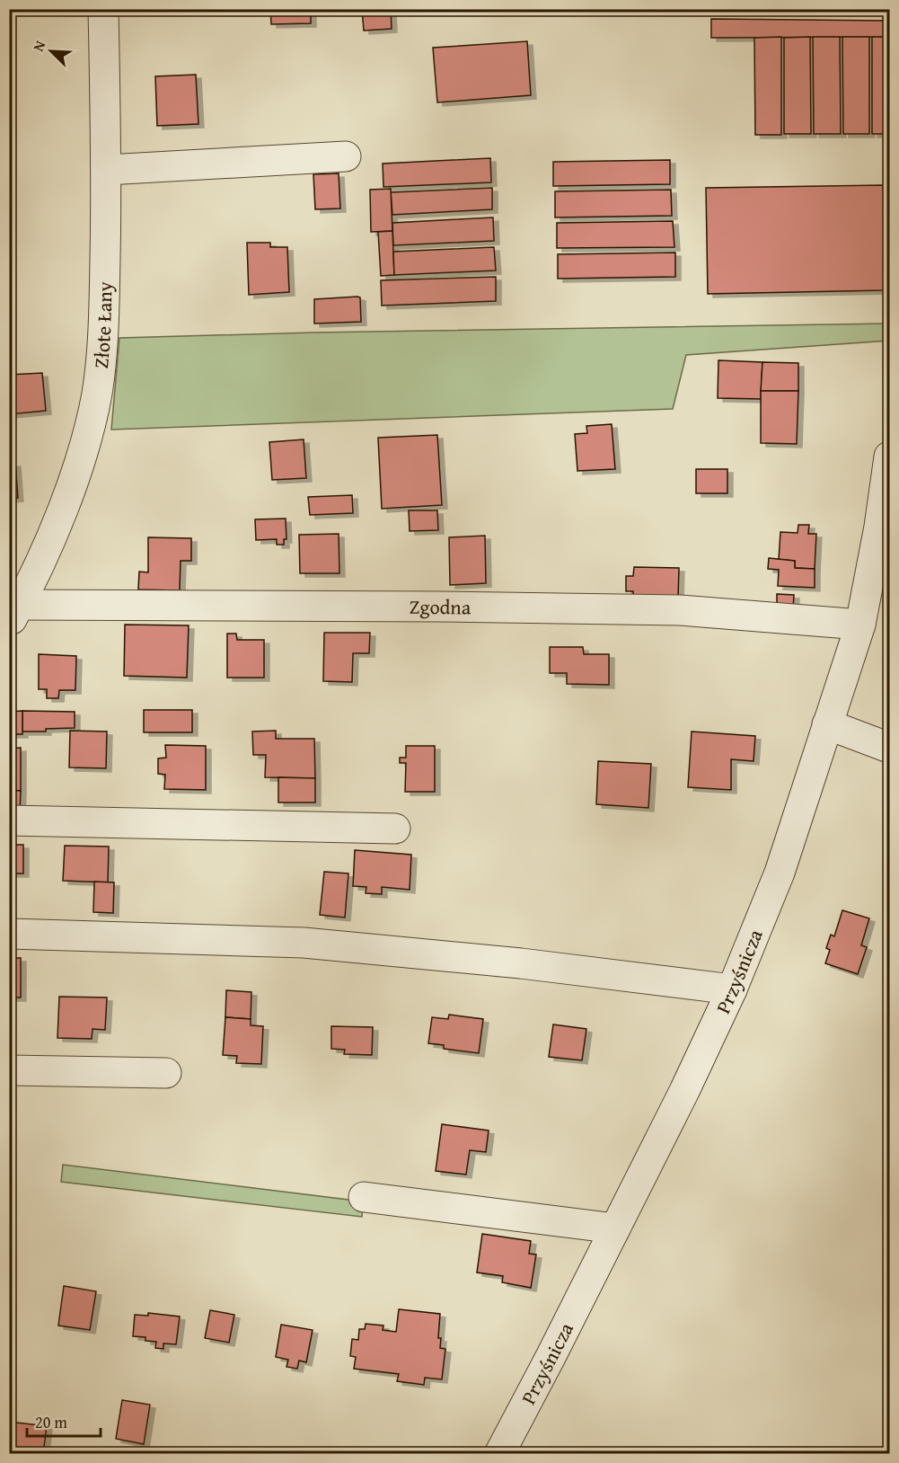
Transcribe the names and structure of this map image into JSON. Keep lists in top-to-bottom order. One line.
{"streets":{"street":["Złote Łany","Zgodna","Przyśnicza"]},"crossings":[["Złote Łany","Zgodna"],["Zgodna","Przyśnicza"]],"scale_bar":"20 m","north":"top left"}
